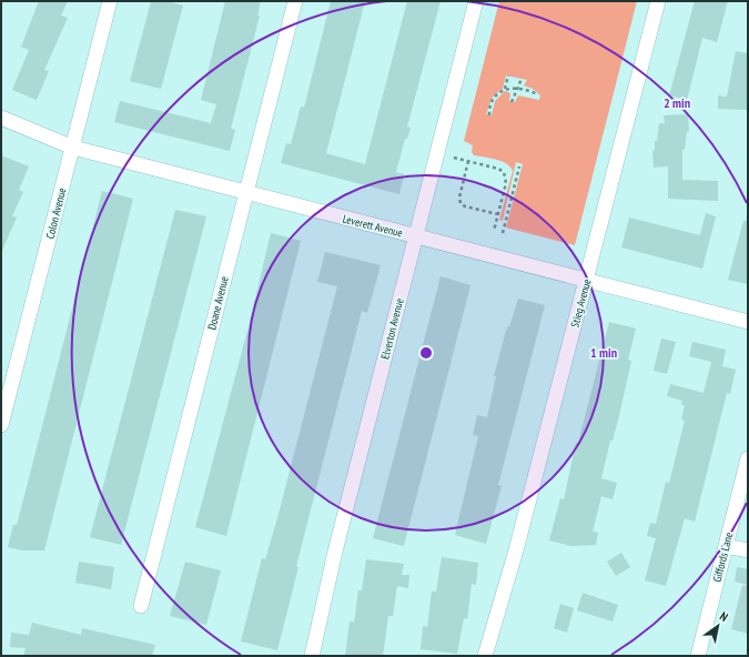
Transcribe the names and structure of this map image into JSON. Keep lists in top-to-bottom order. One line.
{"streets":{"street":["Colon Avenue","Leverett Avenue","Doane Avenue","Stieg Avenue","Elverton Avenue","Giffords Lane"]},"crossings":[["Colon Avenue","Leverett Avenue"],["Leverett Avenue","Doane Avenue"],["Leverett Avenue","Stieg Avenue"],["Leverett Avenue","Elverton Avenue"]],"north":"top right","rings":["2 min","1 min"]}
